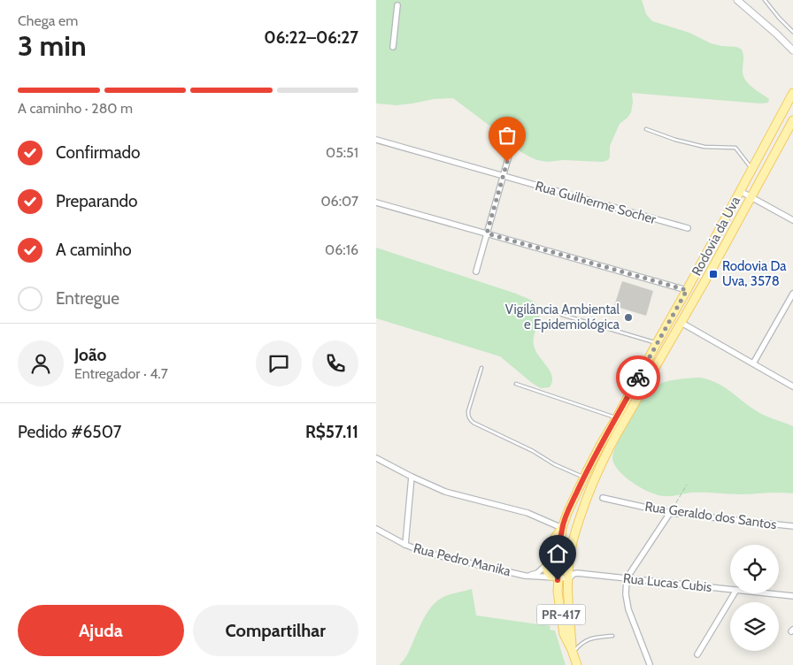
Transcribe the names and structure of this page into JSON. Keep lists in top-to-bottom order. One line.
{"streets":{"main road":["Rodovia da Uva","PR-417"],"street":["Rua Guilherme Socher","Rua Geraldo dos Santos","Rua Pedro Manika","Rua Lucas Cubis"]},"crossings":[["Rodovia da Uva","Rua Pedro Manika"],["Rodovia da Uva","Rua Lucas Cubis"],["Rua Pedro Manika","Rua Lucas Cubis"]],"places":{"transit":["Rodovia Da Uva, 3578"],"other":["Vigilância Ambiental e Epidemiológica"]},"page":{"heading":["3 min","Chega em","06:22–06:27"],"panel":["João","Entregador · 4.7","Pedido #6507","R$57.11"],"bar":"A caminho · 280 m","list":[["Confirmado","05:51"],["Preparando","06:07"],["A caminho","06:16"],"Entregue"],"buttons":["Ajuda","Compartilhar"]}}
